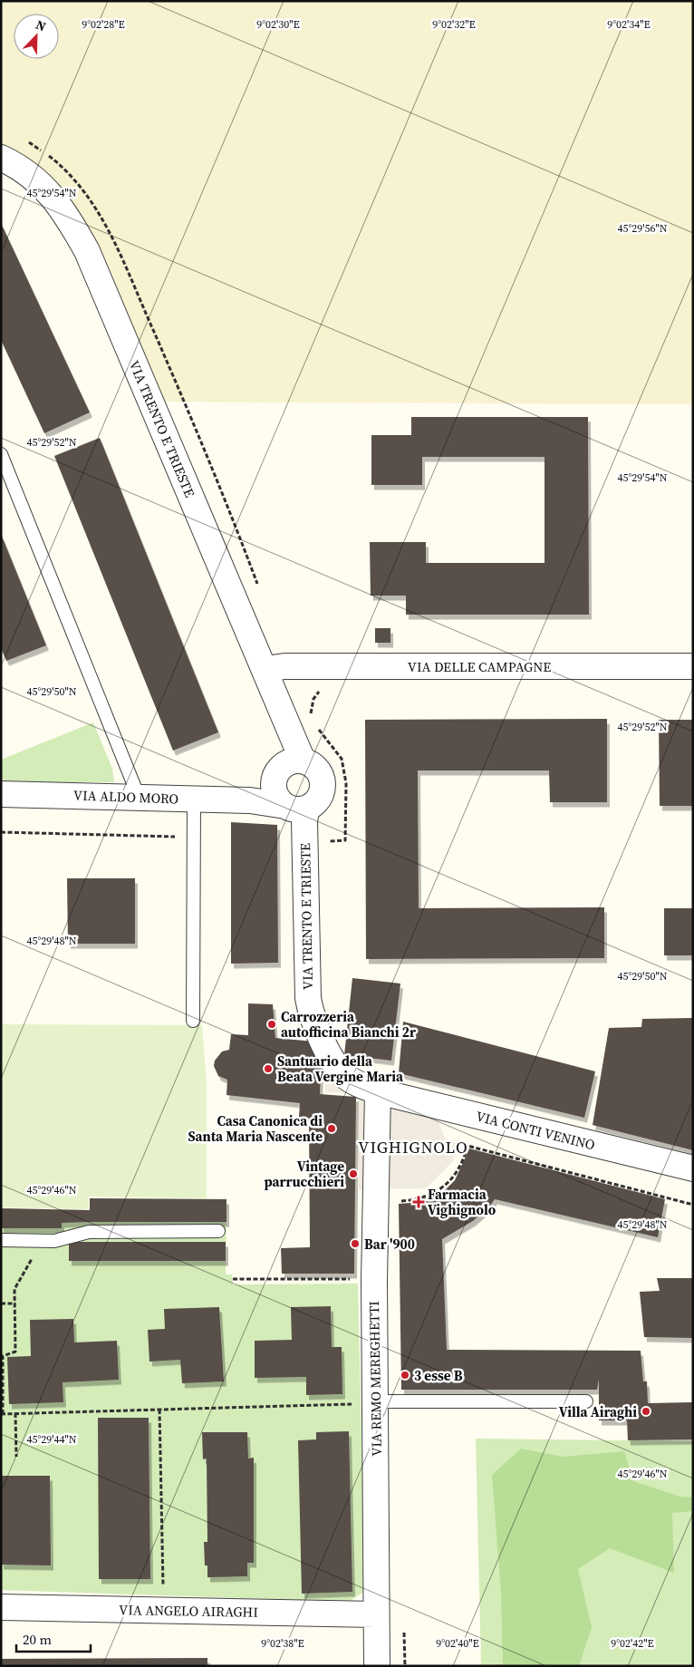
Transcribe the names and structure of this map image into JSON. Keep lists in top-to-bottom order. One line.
{"streets":{"street":["VIA TRENTO E TRIESTE","VIA DELLE CAMPAGNE","VIA ALDO MORO","VIA CONTI VENINO","VIA REMO MEREGHETTI","VIA ANGELO AIRAGHI"]},"crossings":[["VIA TRENTO E TRIESTE","VIA DELLE CAMPAGNE"],["VIA TRENTO E TRIESTE","VIA ALDO MORO"],["VIA TRENTO E TRIESTE","VIA CONTI VENINO"],["VIA TRENTO E TRIESTE","VIA REMO MEREGHETTI"],["VIA CONTI VENINO","VIA REMO MEREGHETTI"],["VIA REMO MEREGHETTI","VIA ANGELO AIRAGHI"]],"districts":["VIGHIGNOLO"],"places":{"other":["Carrozzeria autofficina Bianchi 2r","Santuario della Beata Vergine Maria","Casa Canonica di Santa Maria Nascente","Vintage parrucchieri","Bar '900","3 esse B","Villa Airaghi"],"health":["Farmacia Vighignolo"]},"scale_bar":"20 m","north":"top right","coordinates":["9°02'28\"E","9°02'30\"E","9°02'32\"E","9°02'34\"E","45°29'54\"N","45°29'56\"N","45°29'52\"N","45°29'50\"N","45°29'48\"N","45°29'46\"N","45°29'44\"N","9°02'38\"E","9°02'40\"E","9°02'42\"E"]}
